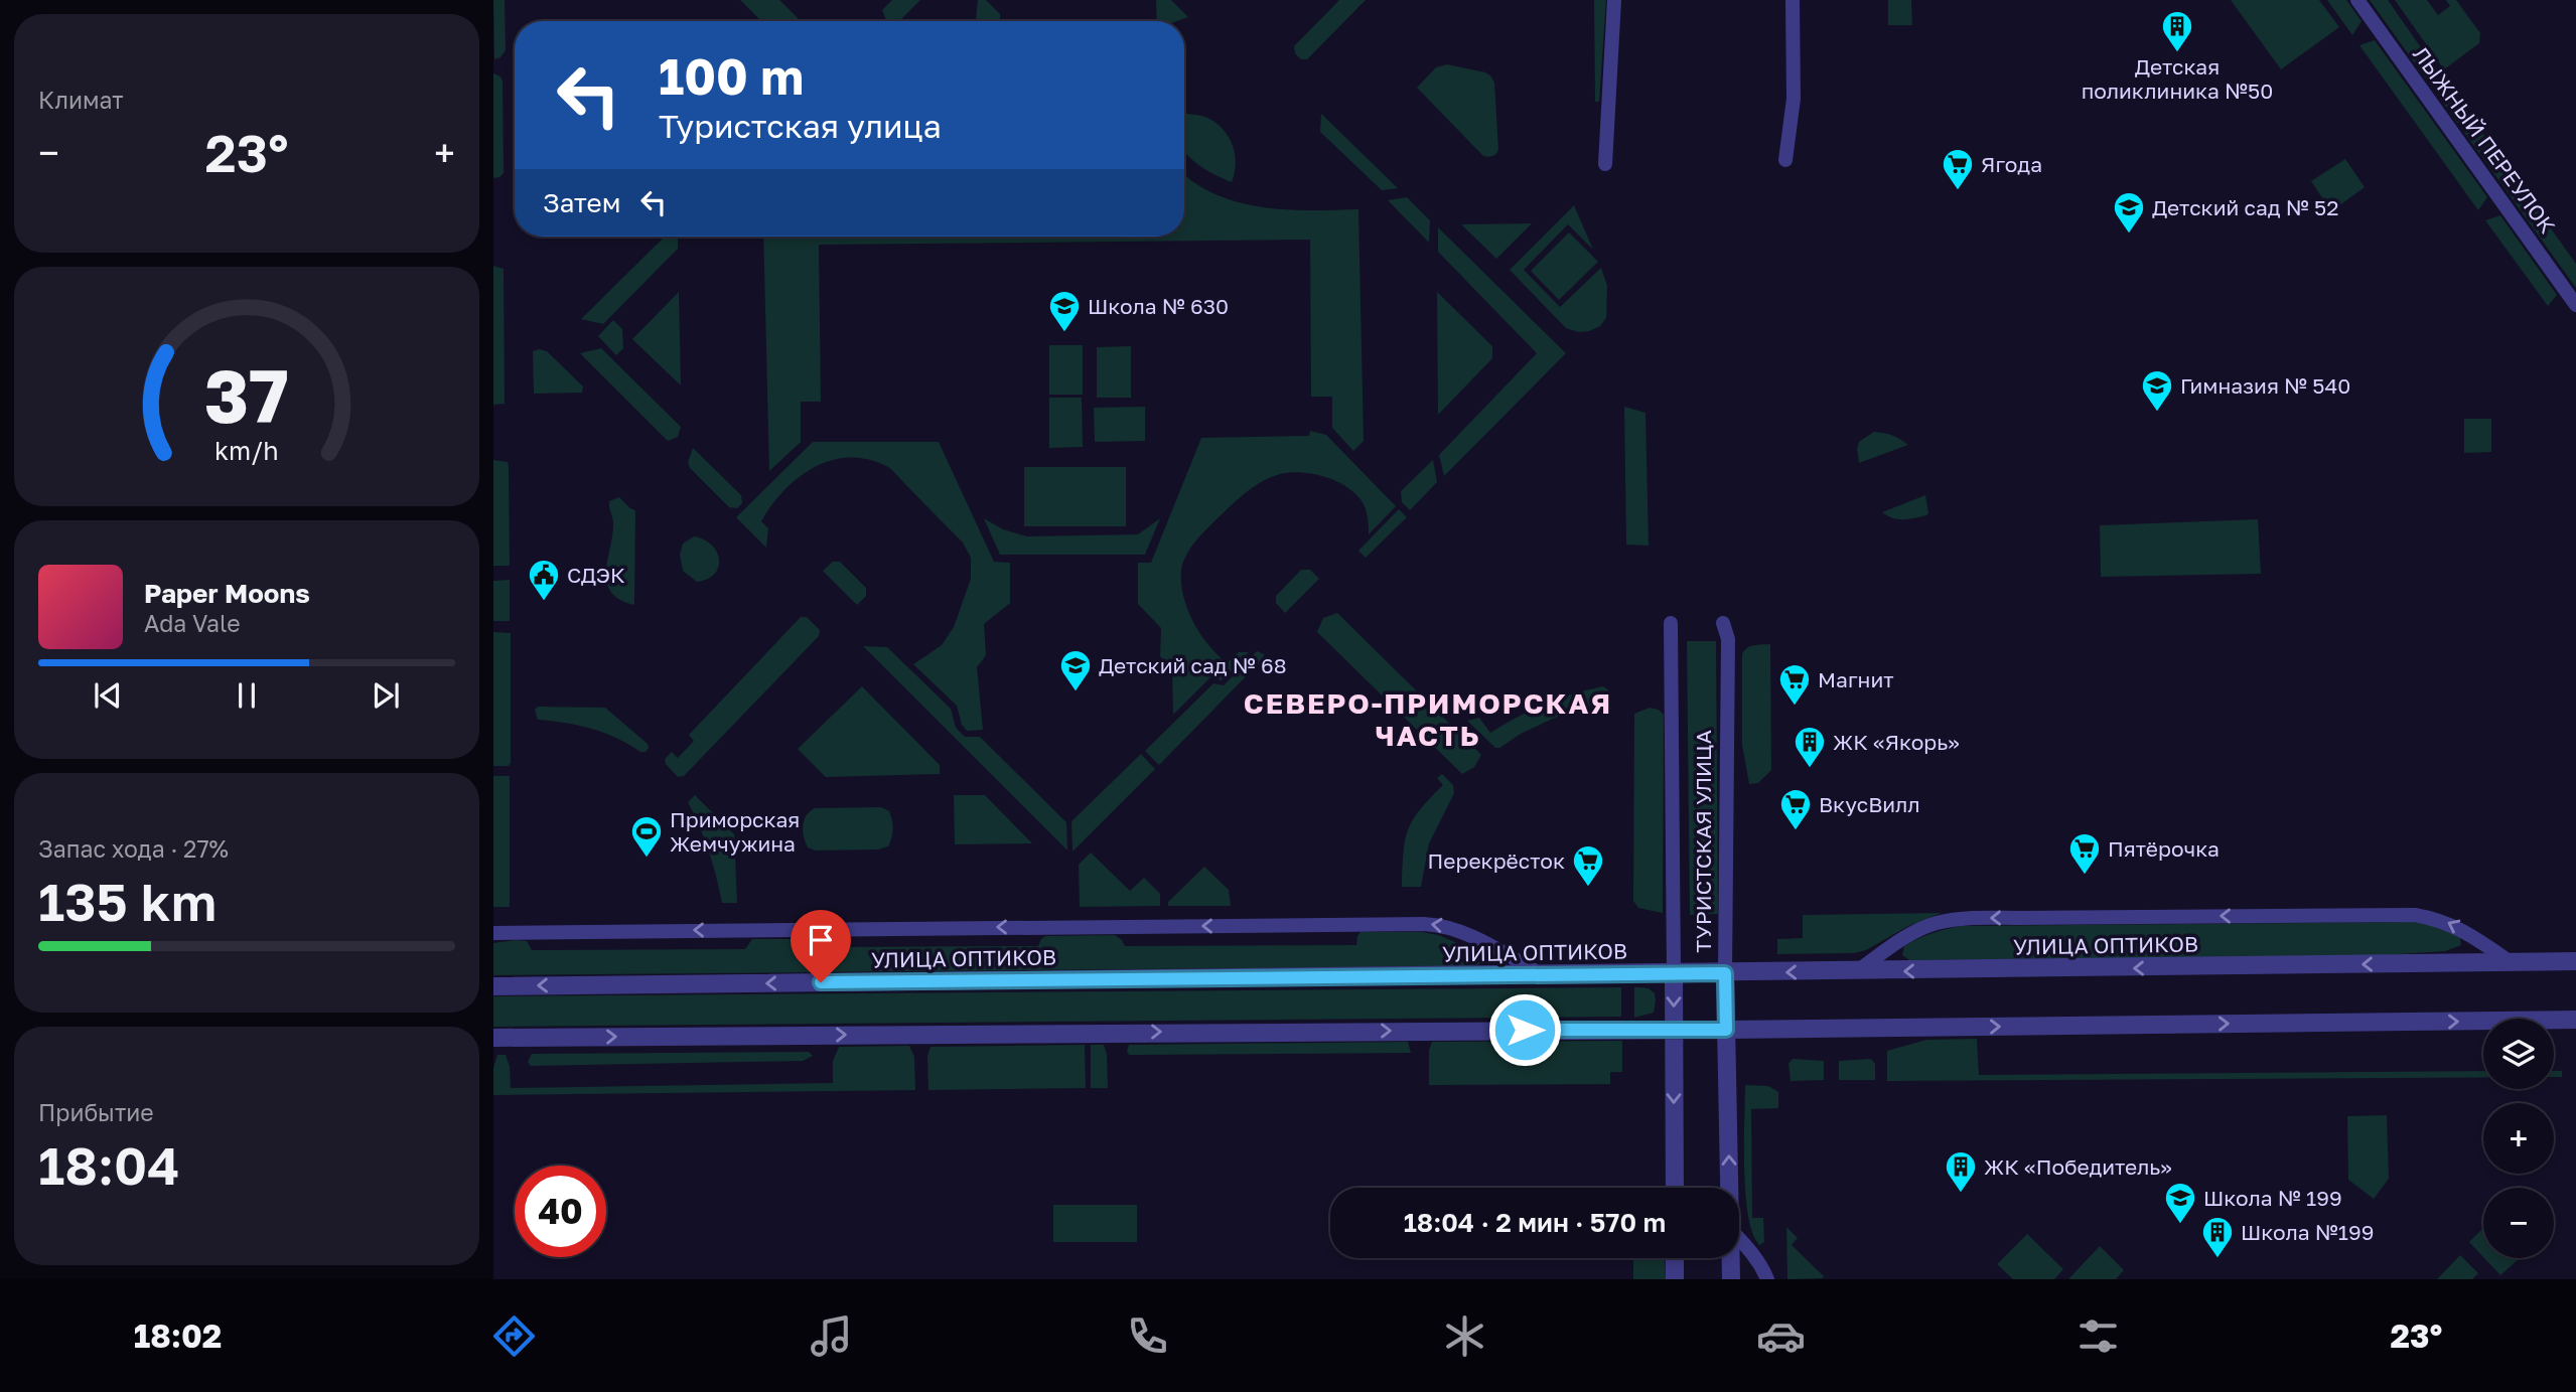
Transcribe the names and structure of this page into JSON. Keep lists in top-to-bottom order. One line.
{"streets":{"street":["ЛЫЖНЫЙ ПЕРЕУЛОК","ТУРИСТСКАЯ УЛИЦА","УЛИЦА ОПТИКОВ"]},"crossings":[["ТУРИСТСКАЯ УЛИЦА","УЛИЦА ОПТИКОВ"]],"districts":["СЕВЕРО-ПРИМОРСКАЯ ЧАСТЬ"],"places":{"building":["Детская поликлиника №50","ЖК «Якорь»","ЖК «Победитель»","Школа №199"],"supermarket":["Ягода","Магнит","ВкусВилл","Пятёрочка","Перекрёсток"],"school or university":["Детский сад № 52","Школа № 630","Гимназия № 540","Детский сад № 68","Школа № 199"],"public building":["СДЭК"],"sports":["Приморская Жемчужина"]},"page":{"tile":["Климат",["Запас хода · 27%","135 km"],["Прибытие","18:04"]],"turn":["100 m","Туристская улица"],"heat":["−","23°","+"],"then":"Затем","song":["Paper Moons","Ada Vale"],"map_buttons":["+","−"],"limit":"40","trip":"18:04 · 2 мин · 570 m","tabs":["18:02","23°"],"gauge":["37","km/h"]}}
